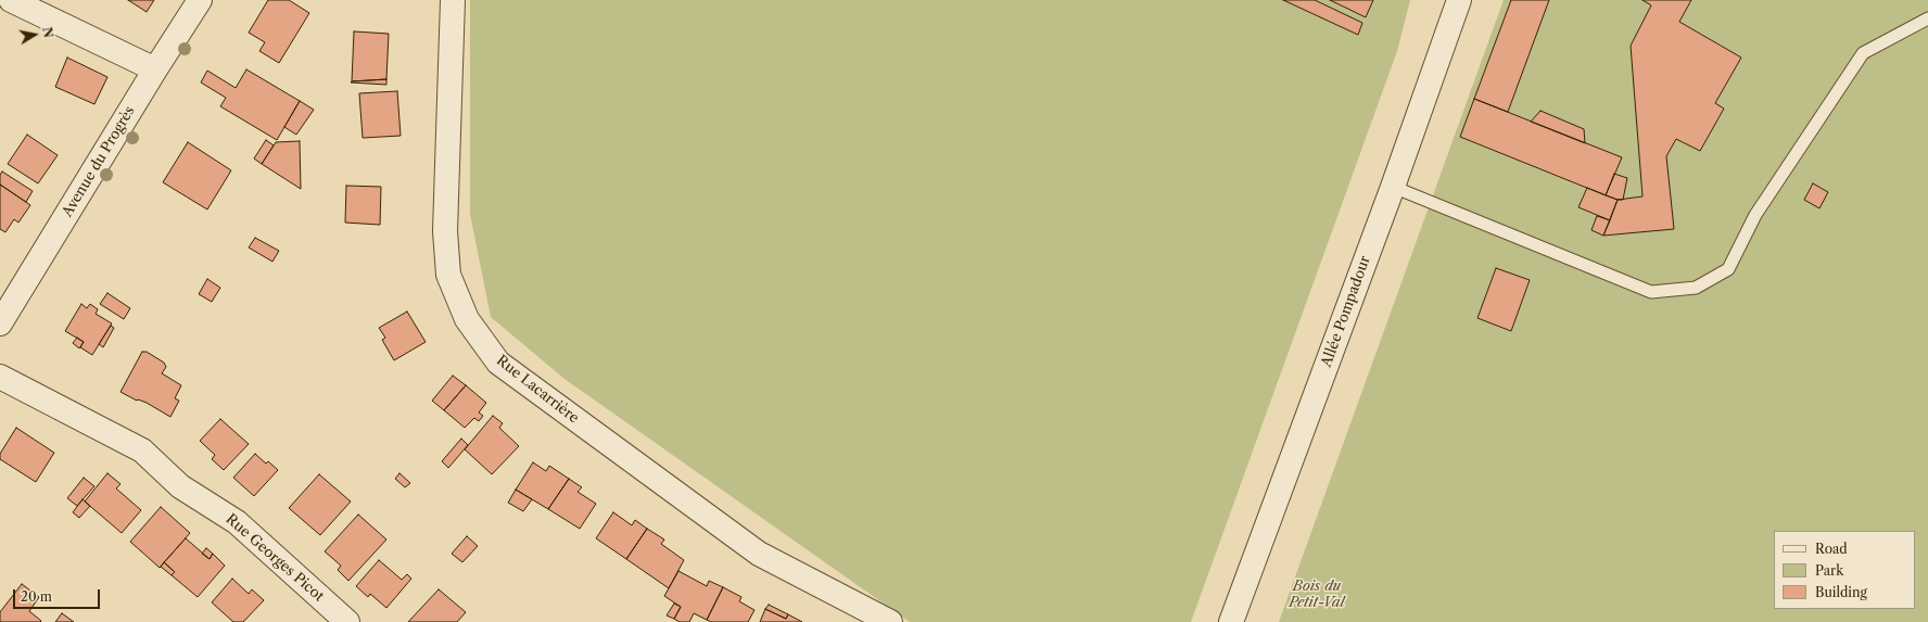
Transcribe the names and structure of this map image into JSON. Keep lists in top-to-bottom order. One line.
{"streets":{"street":["Avenue du Progrès","Allée Pompadour","Rue Lacarrière","Rue Georges Picot"]},"parks":["Bois du Petit-Val"],"legend":["Road","Park","Building"],"scale_bar":"20 m","north":"right"}
